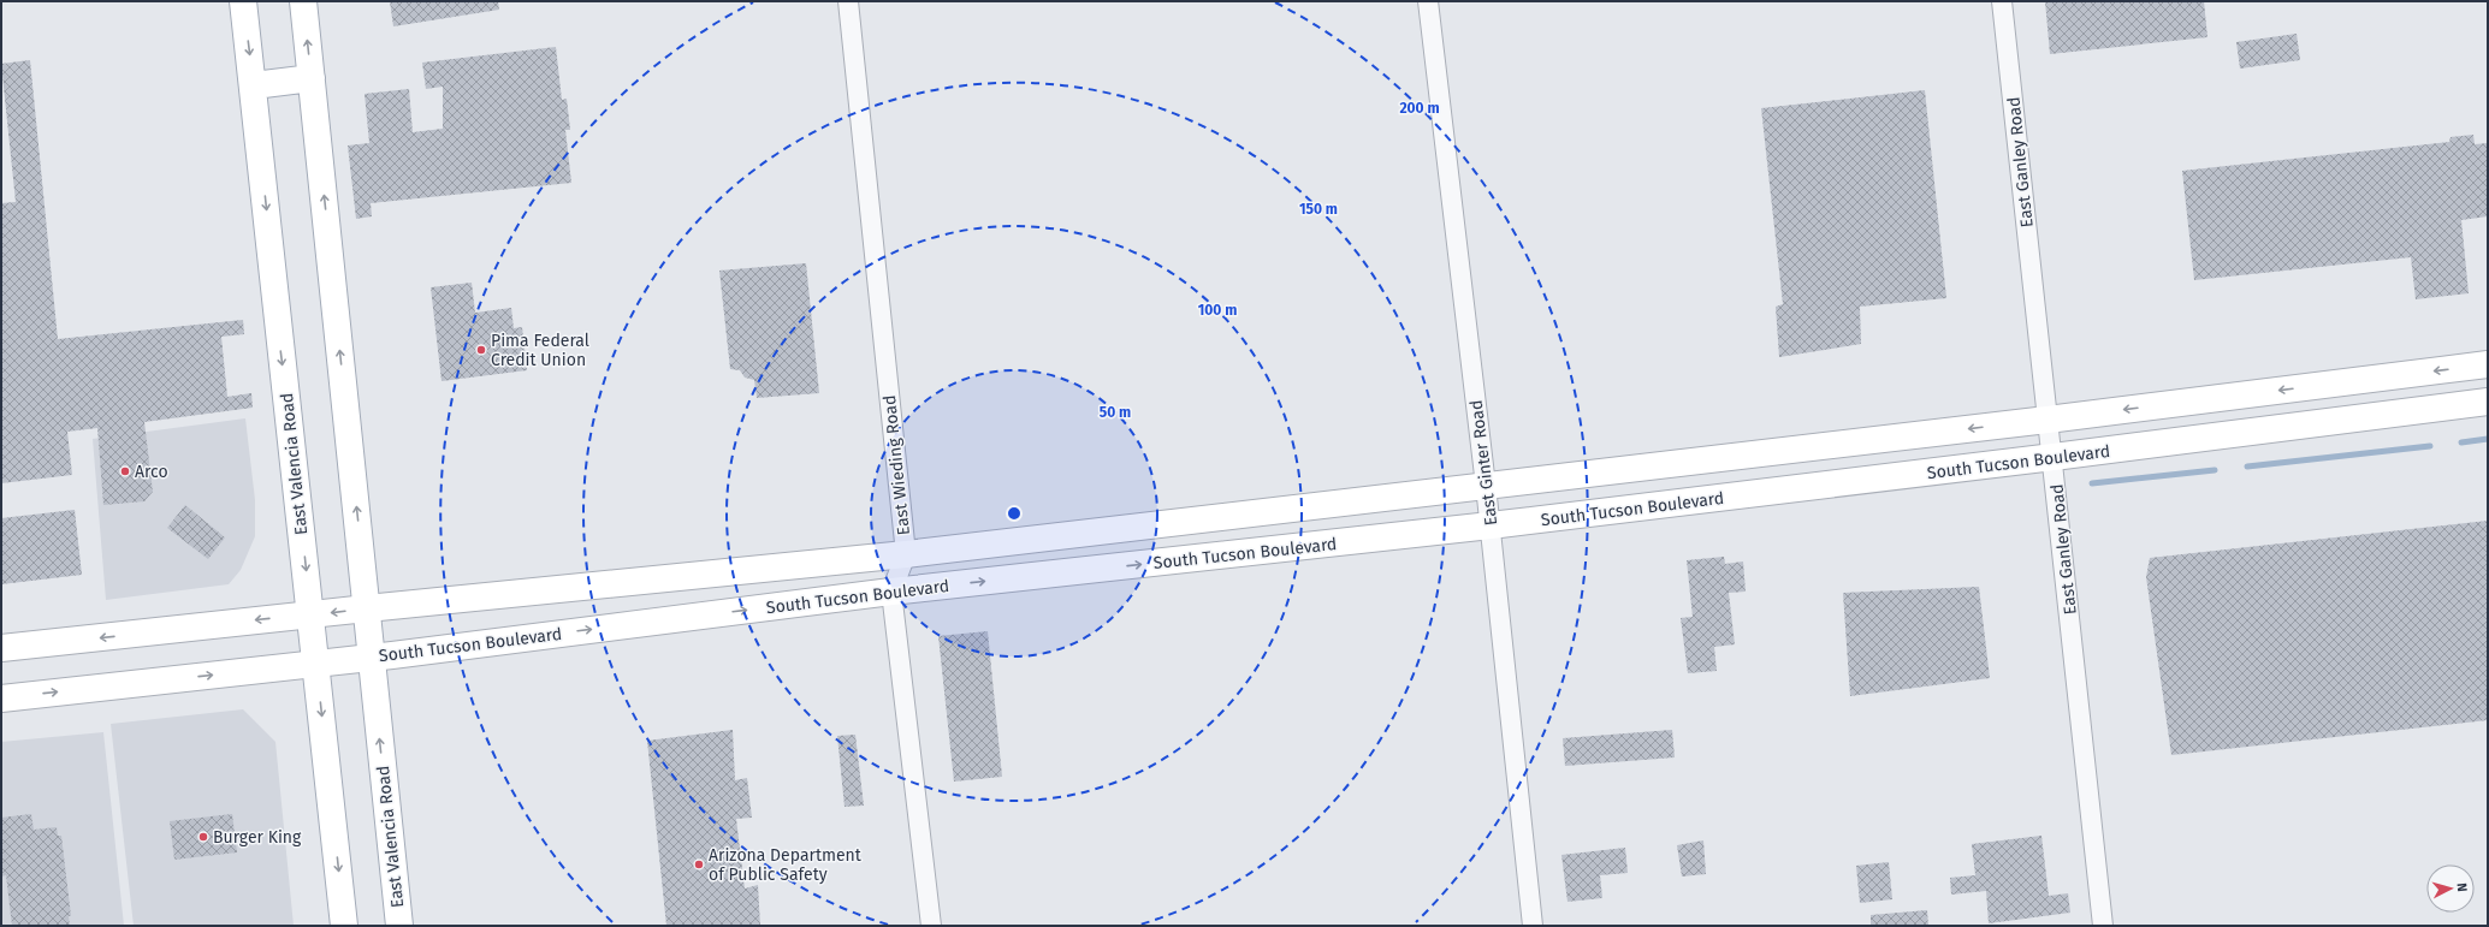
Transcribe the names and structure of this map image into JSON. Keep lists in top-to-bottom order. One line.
{"streets":{"main road":["South Tucson Boulevard","East Valencia Road"],"street":["East Ganley Road","East Ginter Road","East Wieding Road"]},"crossings":[["East Ganley Road","South Tucson Boulevard"],["South Tucson Boulevard","East Ginter Road"],["South Tucson Boulevard","East Valencia Road"],["South Tucson Boulevard","East Wieding Road"]],"places":["Pima Federal Credit Union","Arco","Burger King","Arizona Department of Public Safety"],"north":"right","rings":["200 m","150 m","100 m","50 m"]}
